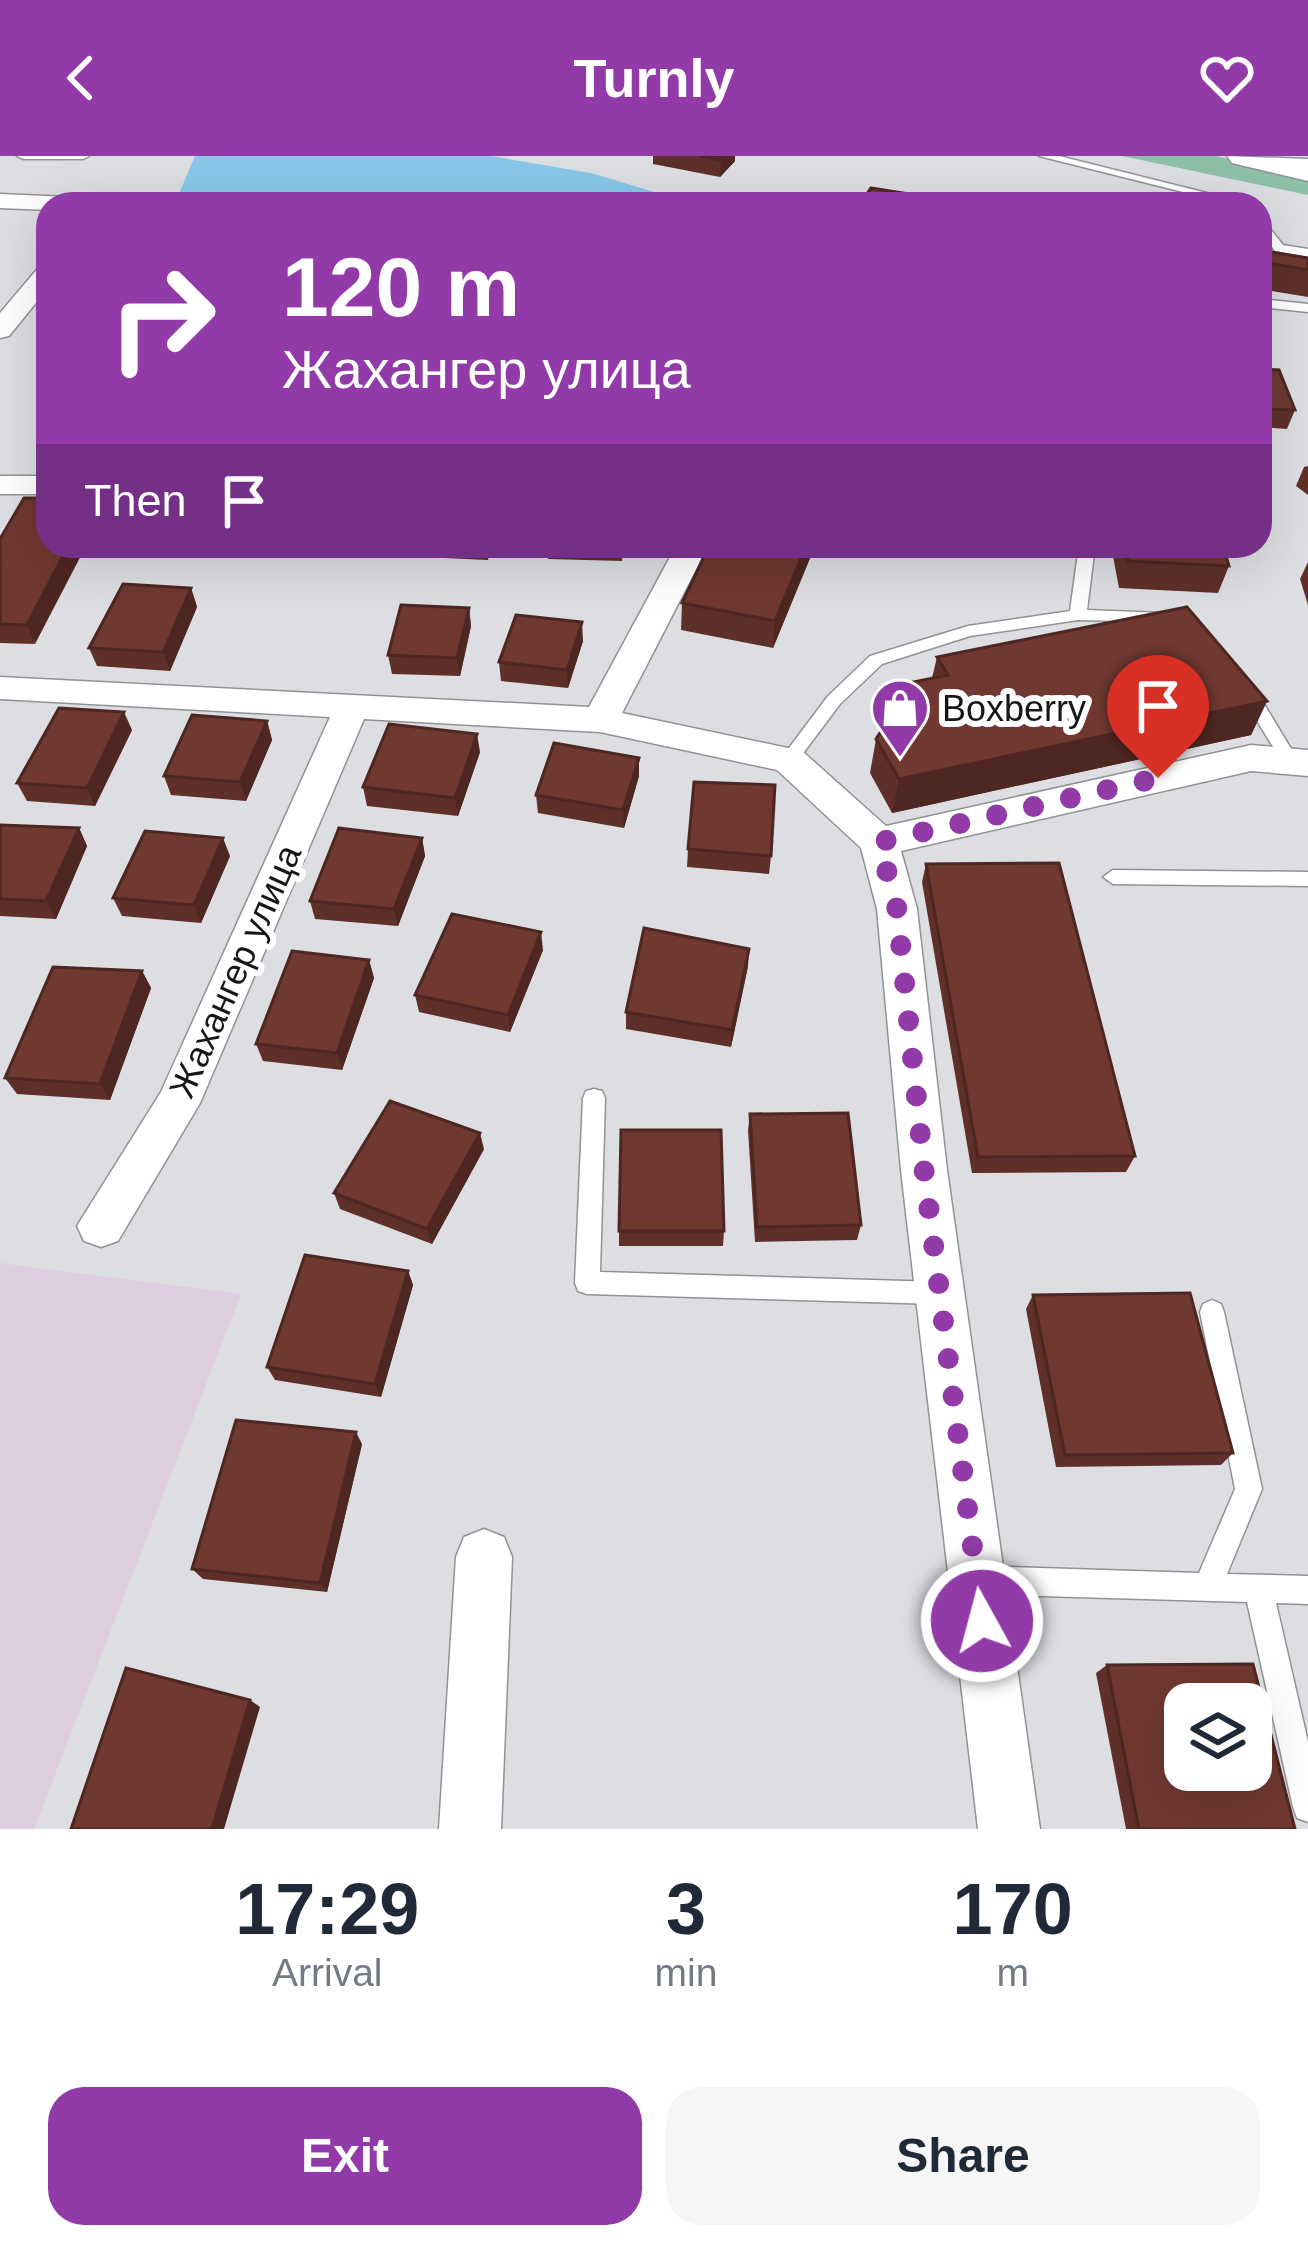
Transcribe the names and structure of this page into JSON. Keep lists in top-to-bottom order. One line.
{"streets":{"street":["Жахангер улица"]},"places":{"shop":["Boxberry"]},"page":{"header":"Turnly","turn":["120 m","Жахангер улица"],"then":"Then","eta":["17:29","Arrival","3","min","170","m"],"buttons":["Exit","Share"]}}
